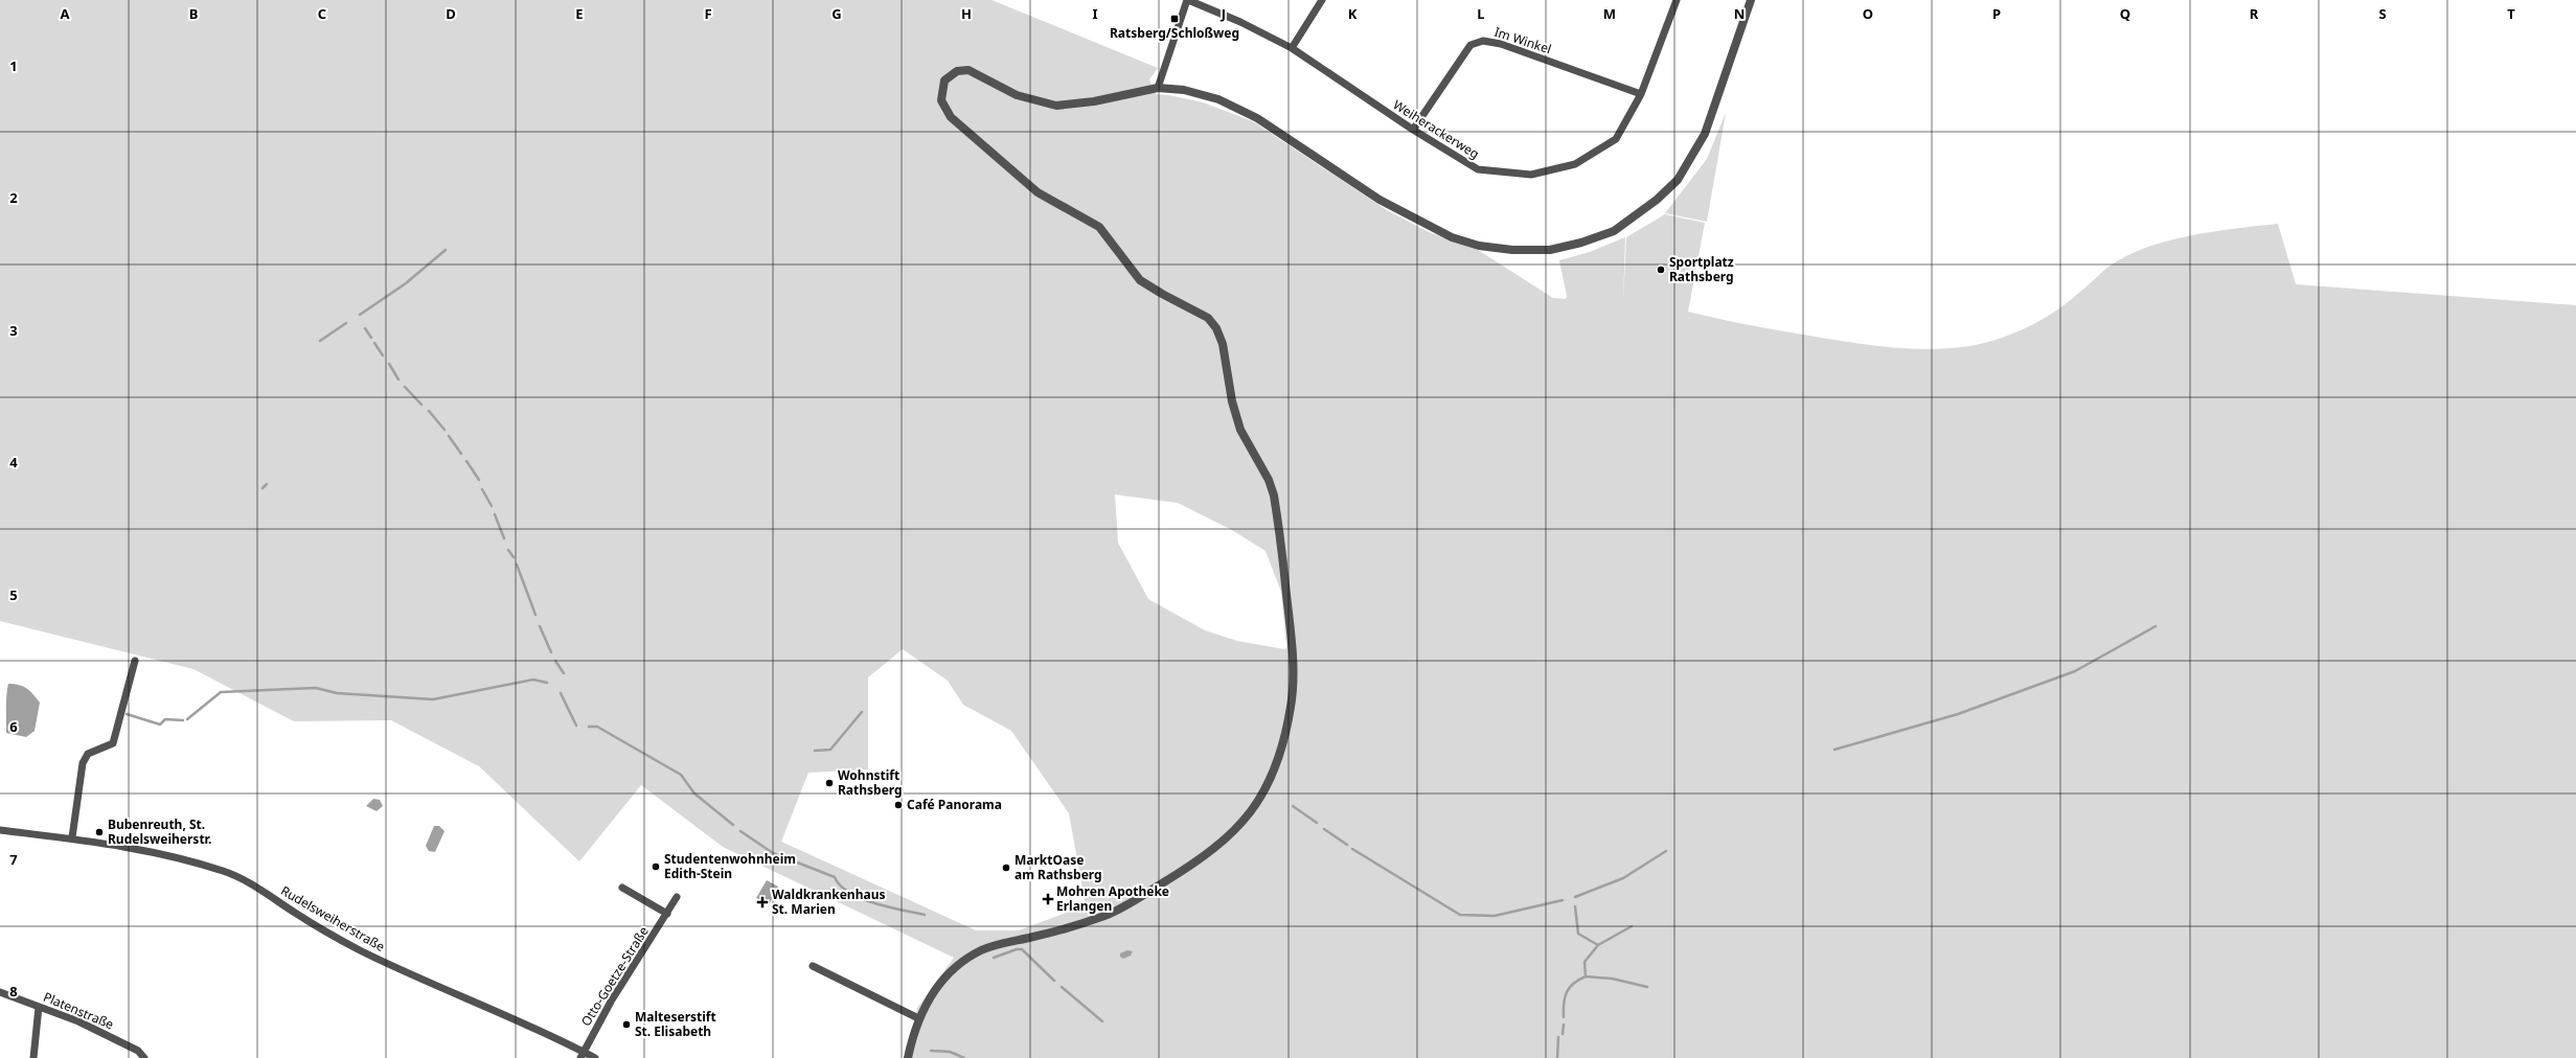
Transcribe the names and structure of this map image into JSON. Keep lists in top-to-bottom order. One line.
{"streets":{"street":["Im Winkel","Weiherackerweg","Rudelsweiherstraße","Otto-Goetze-Straße","Platenstraße"]},"crossings":[["Im Winkel","Weiherackerweg"],["Rudelsweiherstraße","Otto-Goetze-Straße"]],"places":{"transit":["Ratsberg/Schloßweg"],"other":["Sportplatz Rathsberg","Wohnstift Rathsberg","Café Panorama","Bubenreuth, St. Rudelsweiherstr.","Studentenwohnheim Edith-Stein","MarktOase am Rathsberg","Malteserstift St. Elisabeth"],"health":["Mohren Apotheke Erlangen","Waldkrankenhaus St. Marien"]},"grid":{"columns":["A","B","C","D","E","F","G","H","I","J","K","L","M","N","O","P","Q","R","S","T"],"rows":["1","2","3","4","5","6","7","8"]}}
